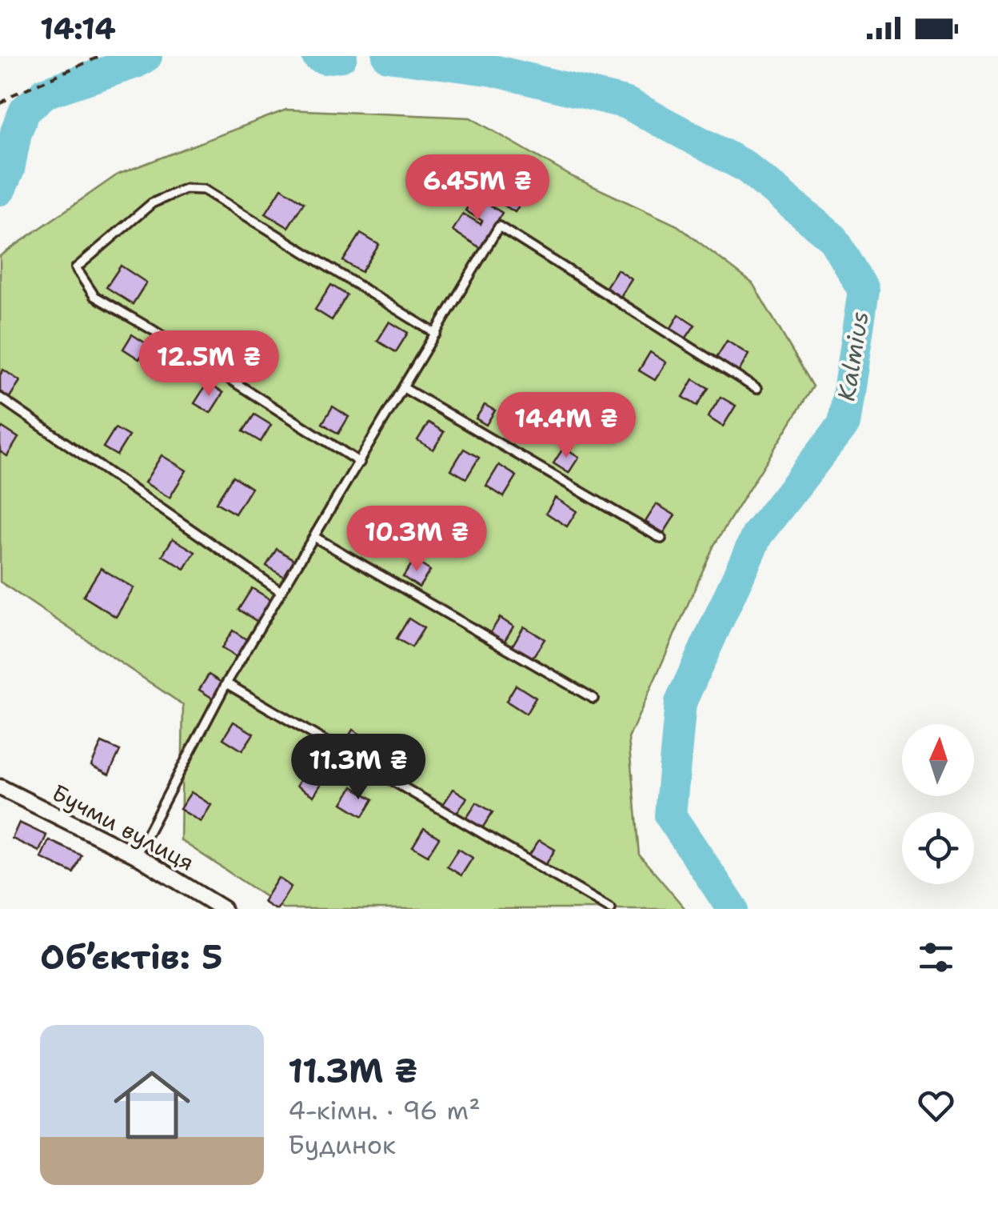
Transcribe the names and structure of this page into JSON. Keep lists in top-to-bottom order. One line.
{"streets":{"street":["Бучми вулиця"]},"water":["Kalmius"],"north":"top","page":{"status":"14:14","price":["6.45M ₴","12.5M ₴","14.4M ₴","10.3M ₴","11.3M ₴"],"heading":"Об’єктів: 5","list":[{"name":"11.3M ₴","note":"4-кімн. · 96 m² · Будинок"}]}}
